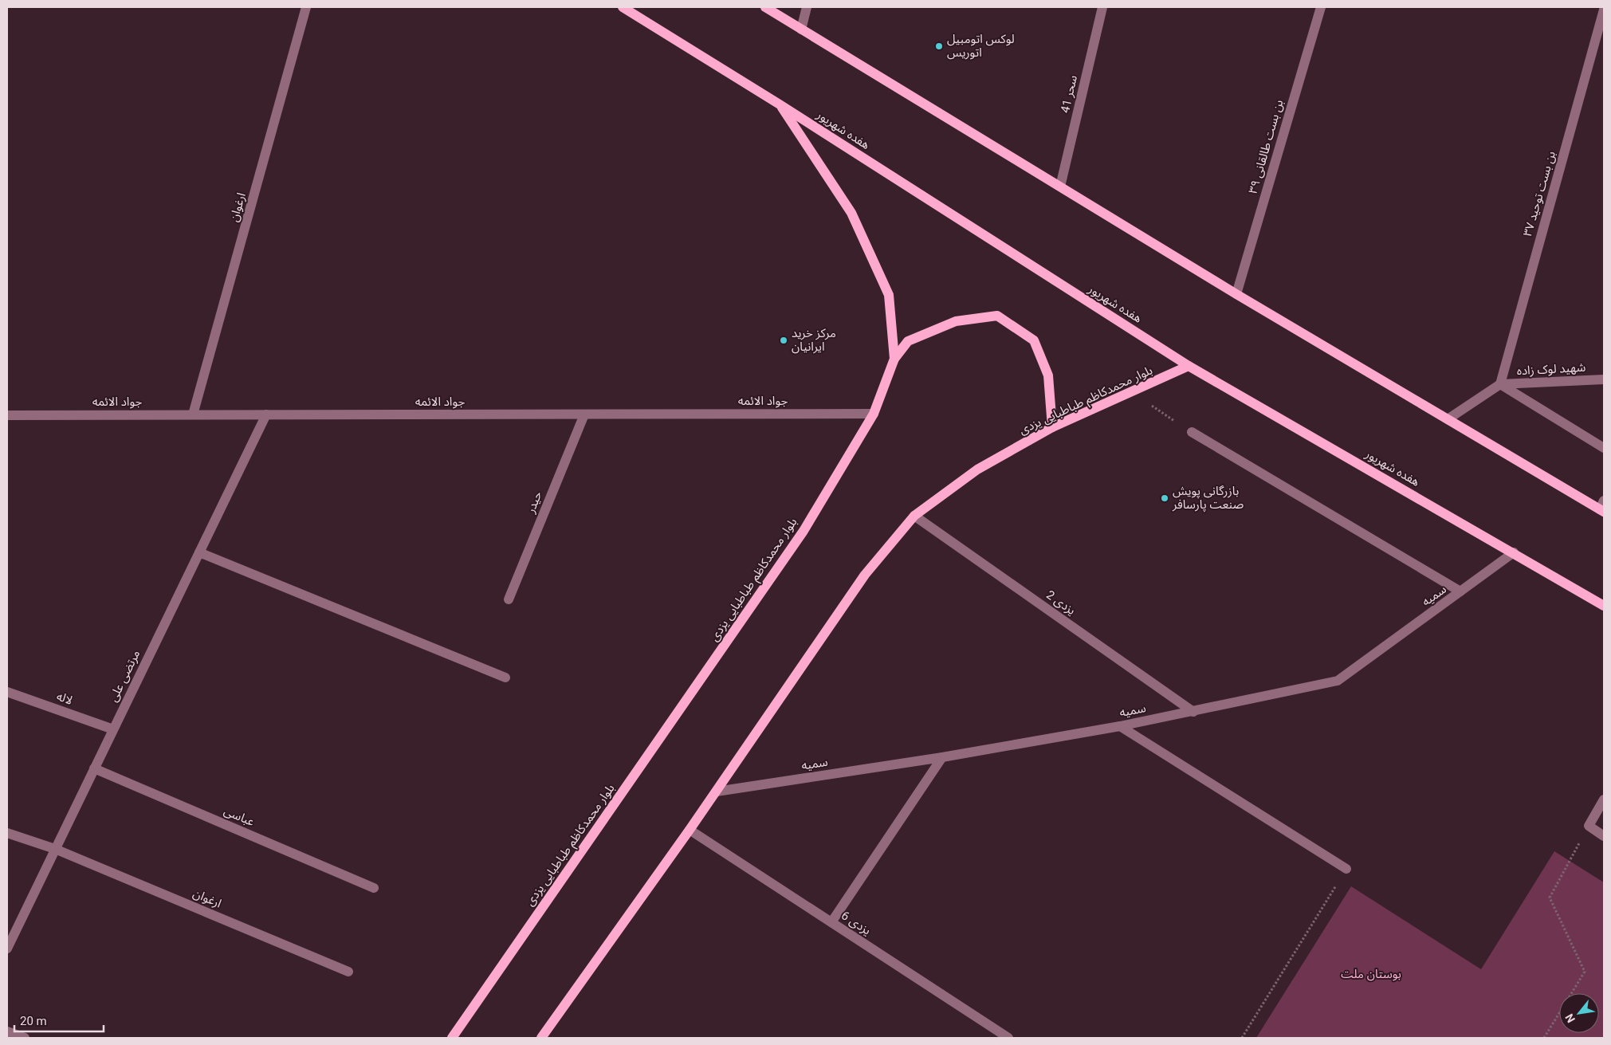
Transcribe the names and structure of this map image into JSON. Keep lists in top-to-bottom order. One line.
{"streets":{"main road":["هفده شهریور","بلوار محمدکاظم طباطبایی یزدی"],"street":["سحر 41","بن‌ بست طالقانی ۳۹","بن بست توحید ۳۷","ارغوان","شهید لوک زاده","جواد الائمه","حیدر","سمیه","یزدی 2","مرتضی علی","لاله","عباسی","یزدی 6"]},"crossings":[["هفده شهریور","بلوار محمدکاظم طباطبایی یزدی"],["هفده شهریور","سمیه"],["بن بست توحید ۳۷","شهید لوک زاده"],["ارغوان","جواد الائمه"],["ارغوان","مرتضی علی"],["بلوار محمدکاظم طباطبایی یزدی","جواد الائمه"],["بلوار محمدکاظم طباطبایی یزدی","سمیه"],["بلوار محمدکاظم طباطبایی یزدی","یزدی 2"],["بلوار محمدکاظم طباطبایی یزدی","یزدی 6"],["جواد الائمه","حیدر"],["جواد الائمه","مرتضی علی"],["سمیه","یزدی 2"],["مرتضی علی","لاله"],["مرتضی علی","عباسی"]],"parks":["بوستان ملت"],"places":["لوکس اتومبیل اتوریس","مرکز خرید ایرانیان","بازرگانی پویش صنعت پارسافر"],"scale_bar":"20 m","north":"bottom left"}
